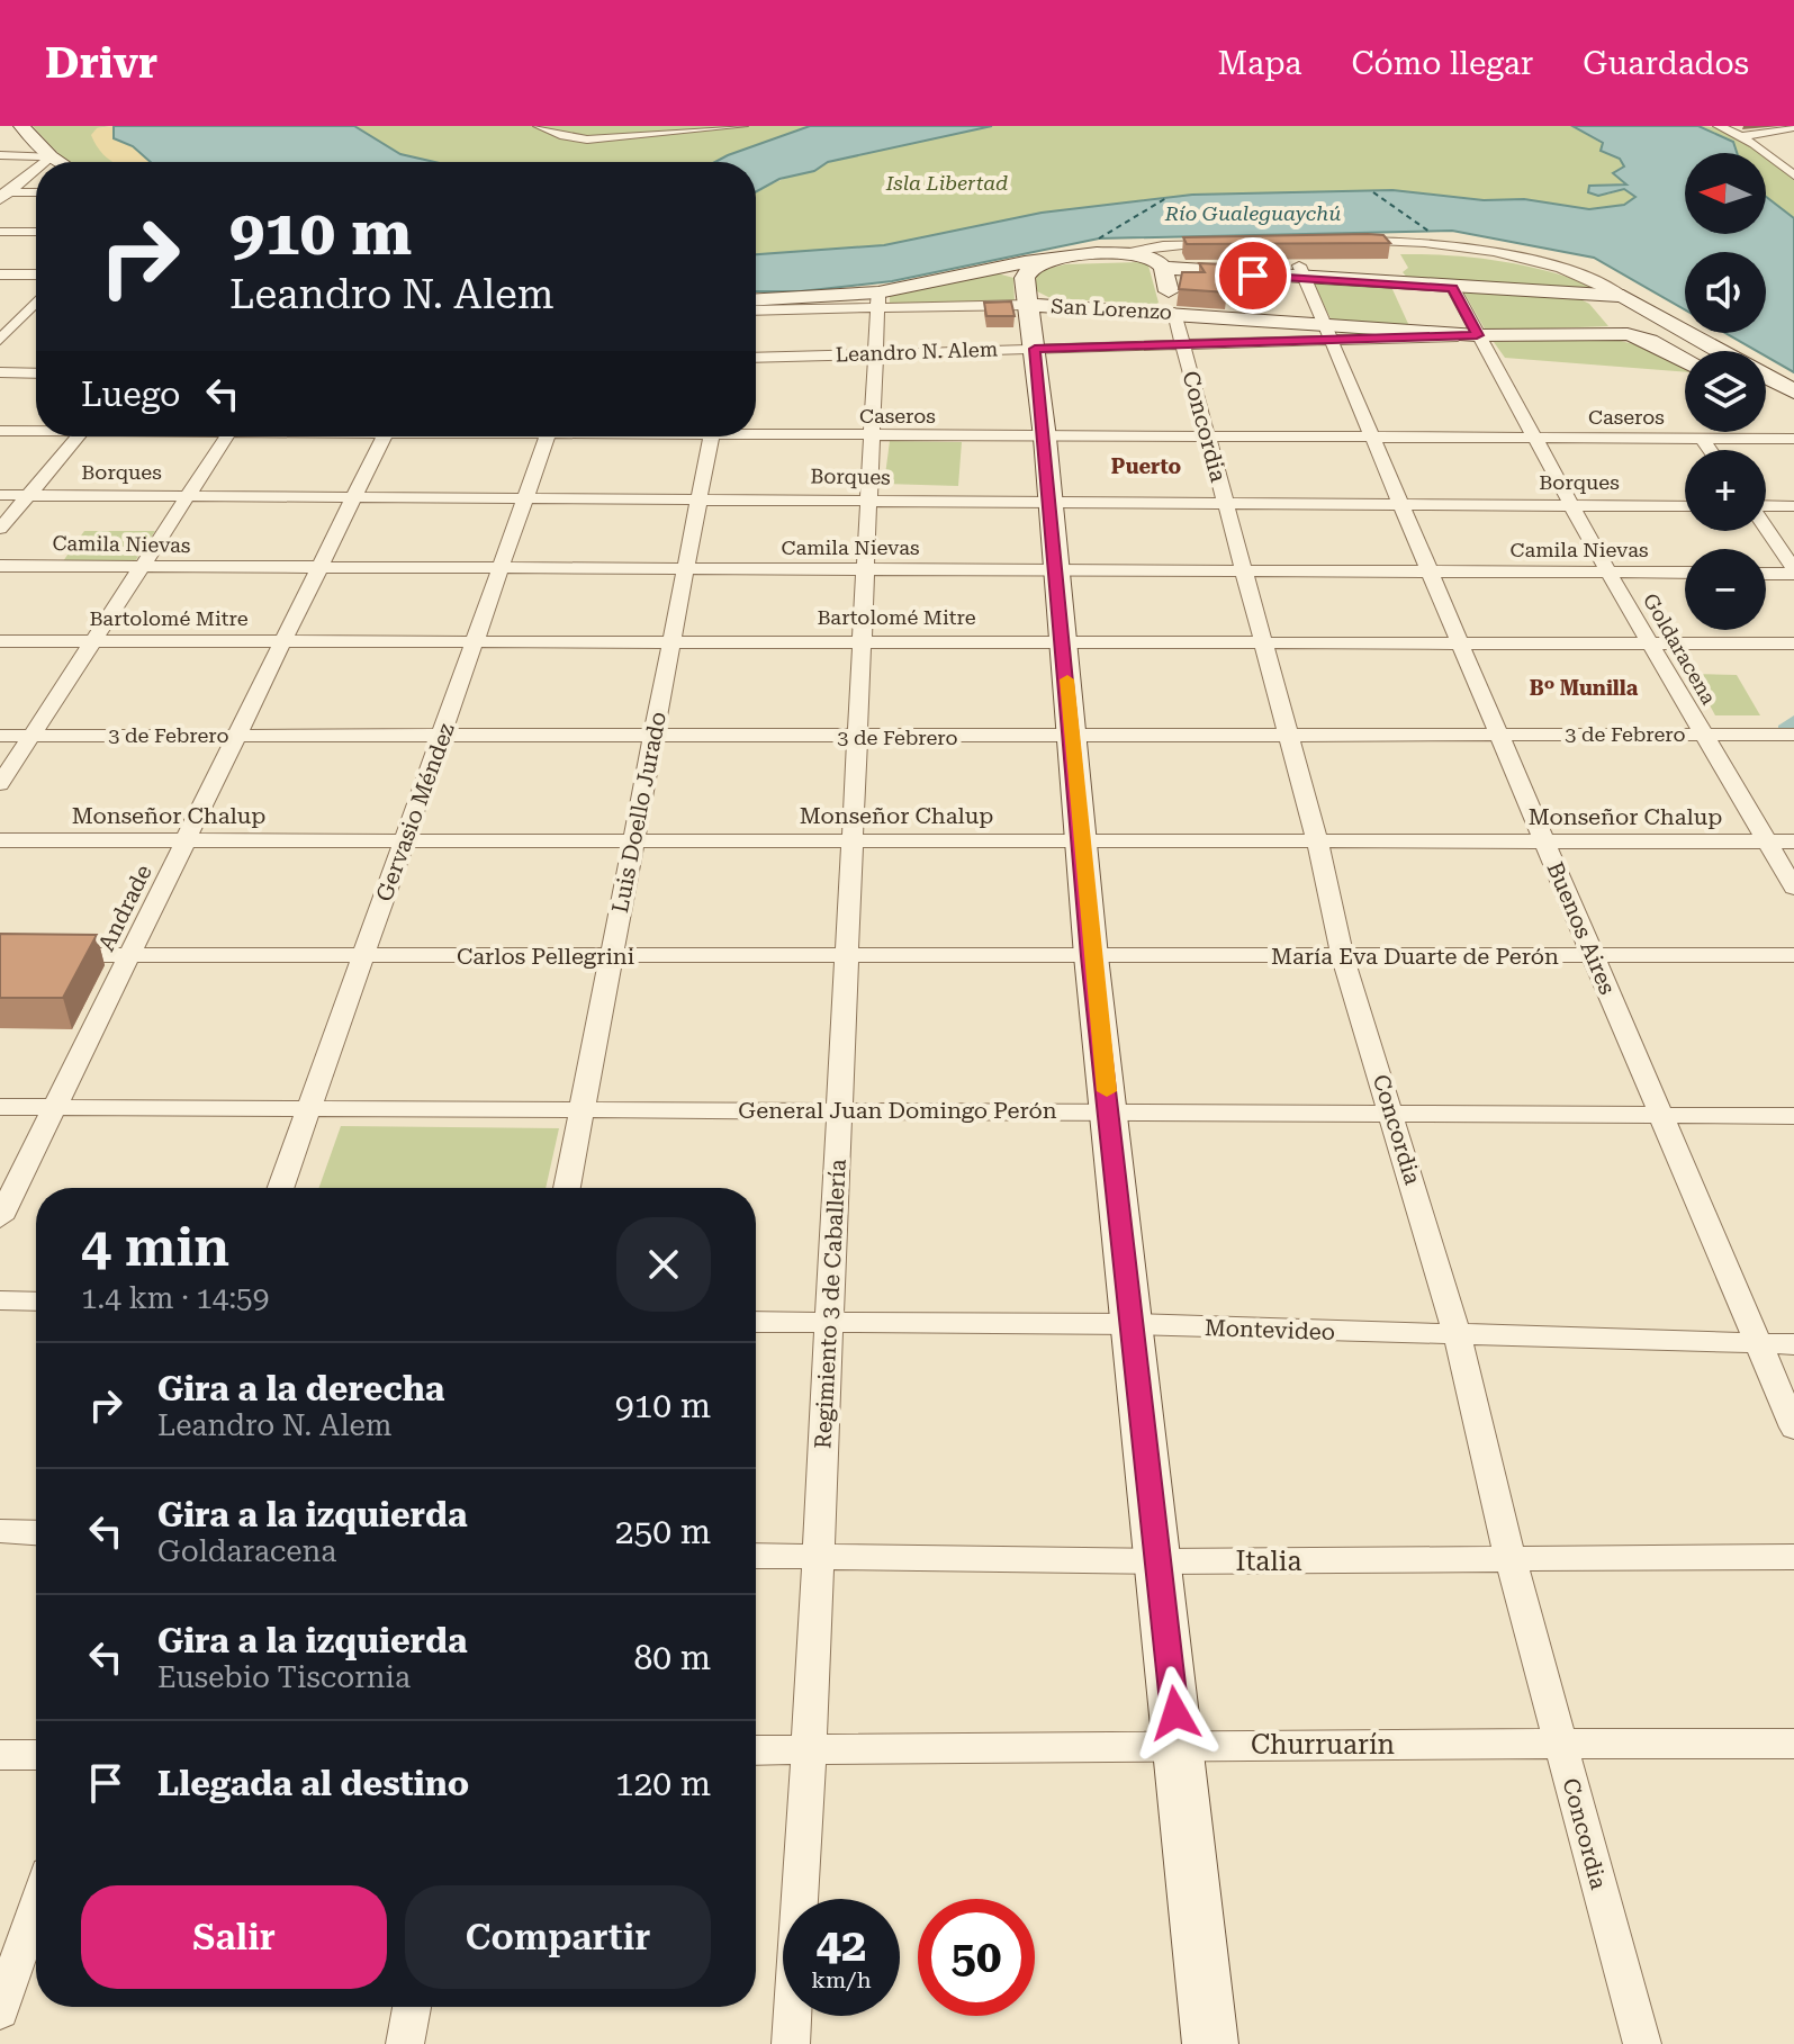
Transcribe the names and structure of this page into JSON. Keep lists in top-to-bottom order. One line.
{"streets":{"main road":["San Lorenzo","Concordia"],"street":["Leandro N. Alem","Caseros","Borques","Camila Nievas","Bartolomé Mitre","Goldaracena","3 de Febrero","Gervasio Méndez","Luis Doello Jurado","Monseñor Chalup","Andrade","Buenos Aires","Carlos Pellegrini","María Eva Duarte de Perón","General Juan Domingo Perón","Regimiento 3 de Caballería","Montevideo","Italia","Churruarín"]},"crossings":[["San Lorenzo","Leandro N. Alem"],["San Lorenzo","Concordia"],["San Lorenzo","Goldaracena"],["San Lorenzo","Buenos Aires"],["San Lorenzo","Regimiento 3 de Caballería"],["Leandro N. Alem","Concordia"],["Leandro N. Alem","Buenos Aires"],["Leandro N. Alem","Regimiento 3 de Caballería"],["Caseros","Concordia"],["Caseros","Goldaracena"],["Caseros","Buenos Aires"],["Caseros","Regimiento 3 de Caballería"],["Concordia","Borques"],["Concordia","Camila Nievas"],["Concordia","Bartolomé Mitre"],["Concordia","3 de Febrero"],["Concordia","Monseñor Chalup"],["Concordia","María Eva Duarte de Perón"],["Concordia","General Juan Domingo Perón"],["Concordia","Montevideo"],["Concordia","Italia"],["Concordia","Churruarín"],["Borques","Goldaracena"],["Borques","Gervasio Méndez"],["Borques","Luis Doello Jurado"],["Borques","Andrade"],["Borques","Buenos Aires"],["Borques","Regimiento 3 de Caballería"],["Camila Nievas","Goldaracena"],["Camila Nievas","Gervasio Méndez"],["Camila Nievas","Luis Doello Jurado"],["Camila Nievas","Andrade"],["Camila Nievas","Buenos Aires"],["Camila Nievas","Regimiento 3 de Caballería"],["Bartolomé Mitre","Goldaracena"],["Bartolomé Mitre","Gervasio Méndez"],["Bartolomé Mitre","Luis Doello Jurado"],["Bartolomé Mitre","Andrade"],["Bartolomé Mitre","Buenos Aires"],["Bartolomé Mitre","Regimiento 3 de Caballería"],["Goldaracena","3 de Febrero"],["Goldaracena","Monseñor Chalup"],["3 de Febrero","Gervasio Méndez"],["3 de Febrero","Luis Doello Jurado"],["3 de Febrero","Andrade"],["3 de Febrero","Buenos Aires"],["3 de Febrero","Regimiento 3 de Caballería"],["Gervasio Méndez","Monseñor Chalup"],["Gervasio Méndez","Carlos Pellegrini"],["Gervasio Méndez","General Juan Domingo Perón"],["Luis Doello Jurado","Monseñor Chalup"],["Luis Doello Jurado","Carlos Pellegrini"],["Luis Doello Jurado","General Juan Domingo Perón"],["Monseñor Chalup","Andrade"],["Monseñor Chalup","Buenos Aires"],["Monseñor Chalup","Regimiento 3 de Caballería"],["Andrade","Carlos Pellegrini"],["Andrade","General Juan Domingo Perón"],["Buenos Aires","María Eva Duarte de Perón"],["Buenos Aires","General Juan Domingo Perón"],["Buenos Aires","Montevideo"],["Carlos Pellegrini","María Eva Duarte de Perón"],["Carlos Pellegrini","Regimiento 3 de Caballería"],["General Juan Domingo Perón","Regimiento 3 de Caballería"],["Regimiento 3 de Caballería","Montevideo"],["Regimiento 3 de Caballería","Italia"],["Regimiento 3 de Caballería","Churruarín"]],"districts":["Puerto","Bº Munilla"],"water":["Río Gualeguaychú"],"parks":["Isla Libertad"],"north":"left","page":{"header":"Drivr","nav":["Mapa","Cómo llegar","Guardados"],"map_buttons":["+","−"],"turn":["910 m","Leandro N. Alem"],"then":"Luego","heading":["4 min","1.4 km · 14:59"],"list":[{"name":"Gira a la derecha","note":"Leandro N. Alem","value":"910 m"},{"name":"Gira a la izquierda","note":"Goldaracena","value":"250 m"},{"name":"Gira a la izquierda","note":"Eusebio Tiscornia","value":"80 m"},{"name":"Llegada al destino","value":"120 m"}],"buttons":["Salir","Compartir"],"speed":"42 km/h","limit":"50"}}
